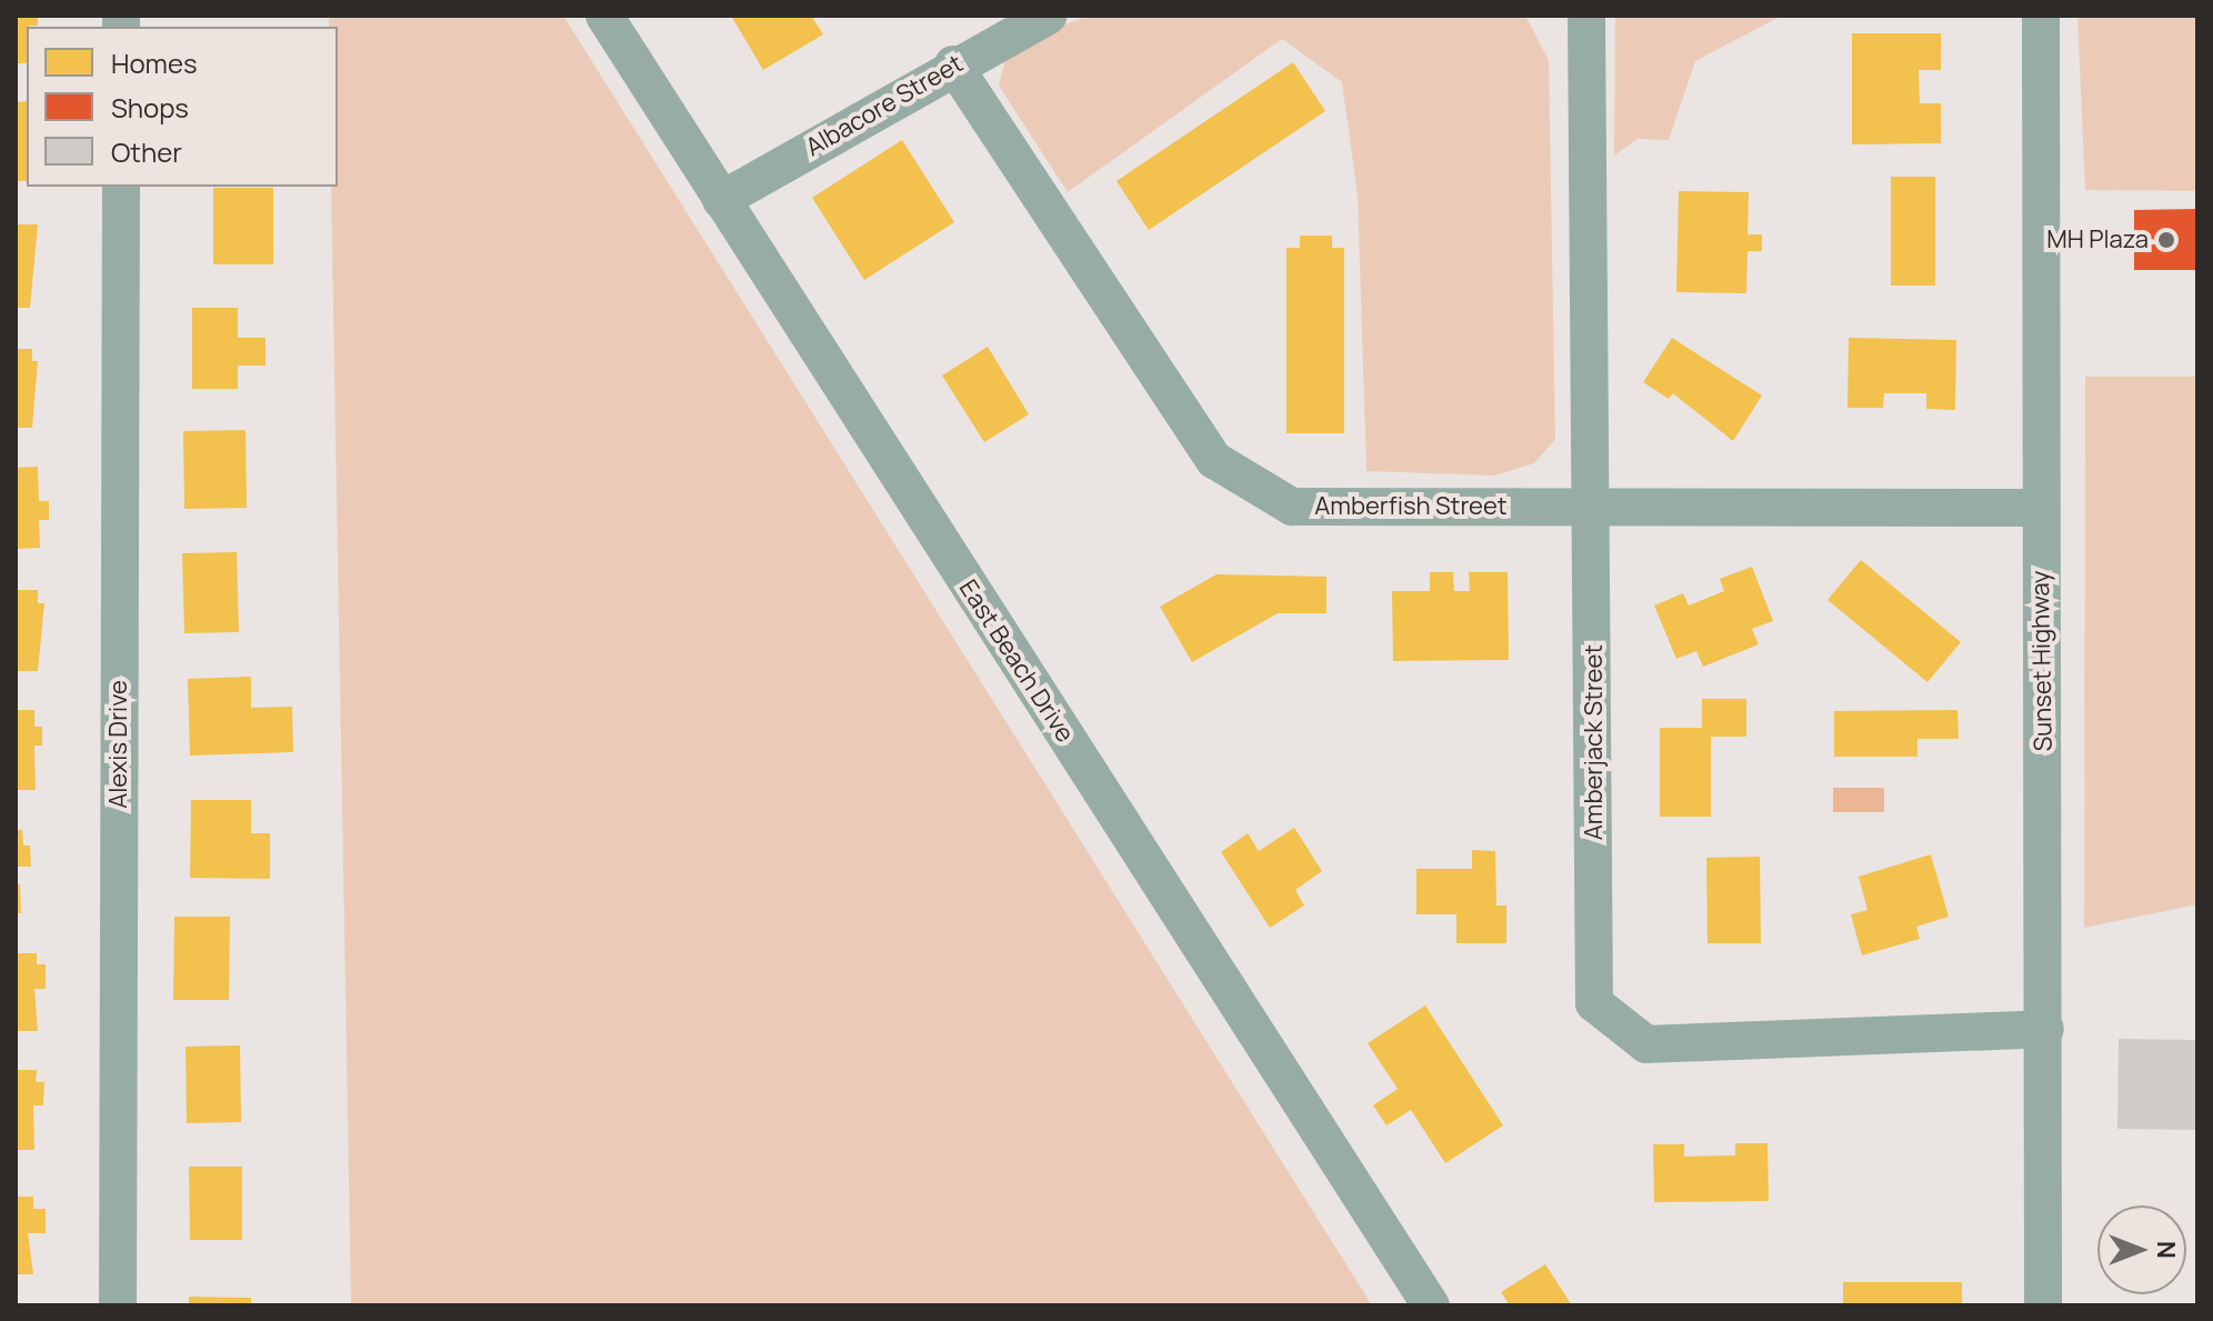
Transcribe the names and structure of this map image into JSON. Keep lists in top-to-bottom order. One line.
{"streets":{"street":["Albacore Street","Amberfish Street","East Beach Drive","Sunset Highway","Amberjack Street","Alexis Drive"]},"crossings":[["Albacore Street","Amberfish Street"],["Albacore Street","East Beach Drive"],["Amberfish Street","Sunset Highway"],["Amberfish Street","Amberjack Street"],["Sunset Highway","Amberjack Street"]],"places":["MH Plaza"],"legend":["Homes","Shops","Other"],"north":"right"}
